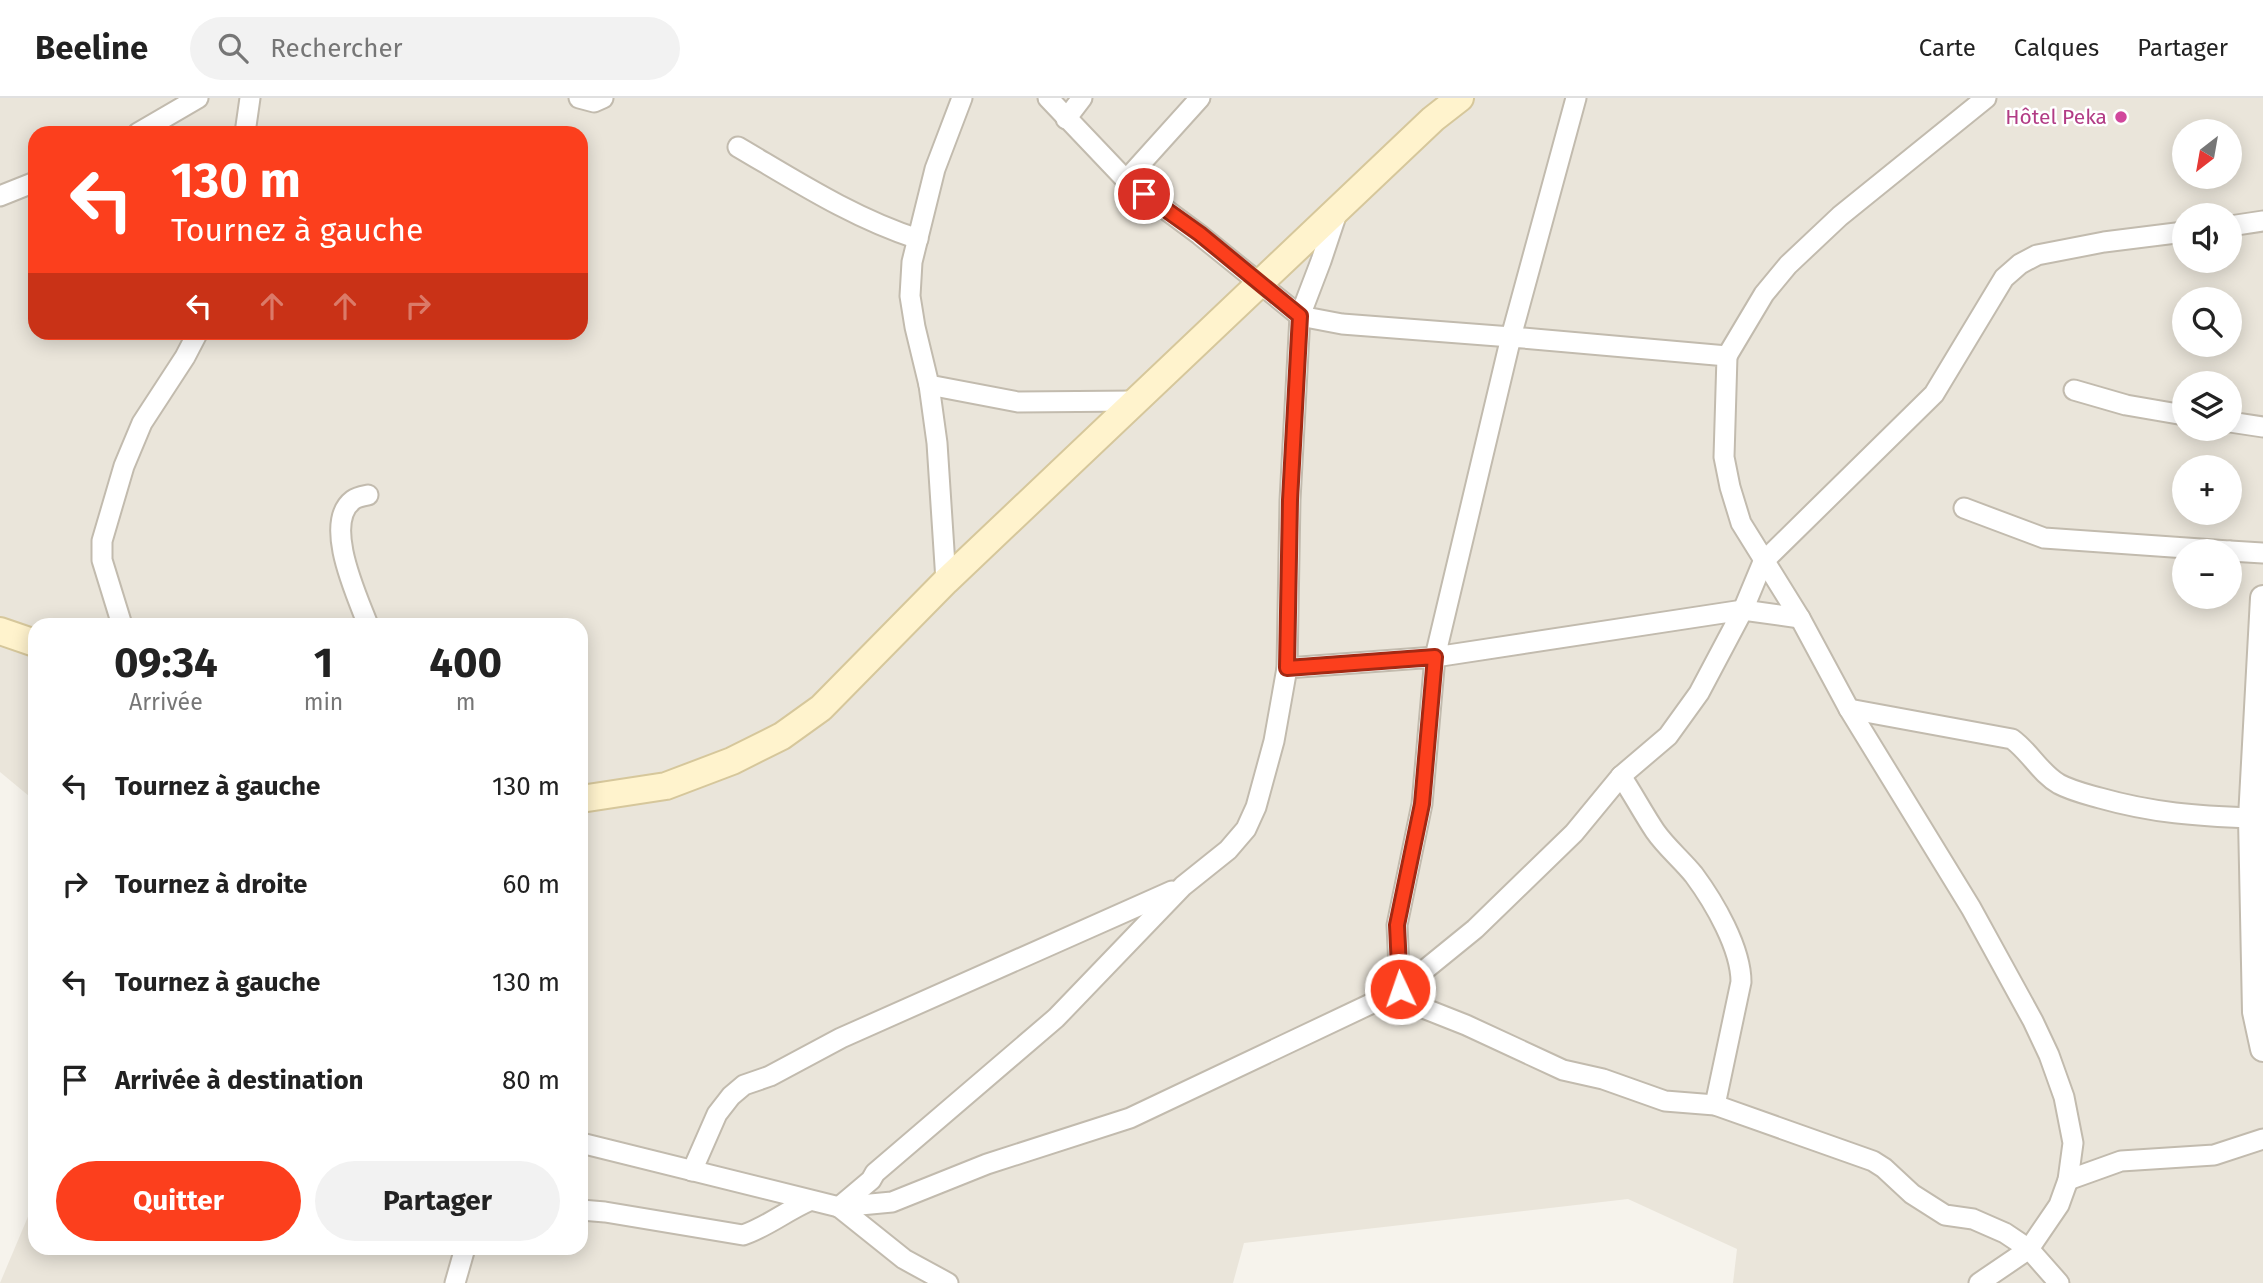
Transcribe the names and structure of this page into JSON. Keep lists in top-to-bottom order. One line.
{"places":["Hôtel Peka"],"north":"bottom left","page":{"header":"Beeline","search":"Rechercher","nav":["Carte","Calques","Partager"],"map_buttons":["+","−"],"turn":["130 m","Tournez à gauche"],"eta":["09:34","Arrivée","1","min","400","m"],"list":[{"name":"Tournez à gauche","value":"130 m"},{"name":"Tournez à droite","value":"60 m"},{"name":"Tournez à gauche","value":"130 m"},{"name":"Arrivée à destination","value":"80 m"}],"buttons":["Quitter","Partager"]}}
